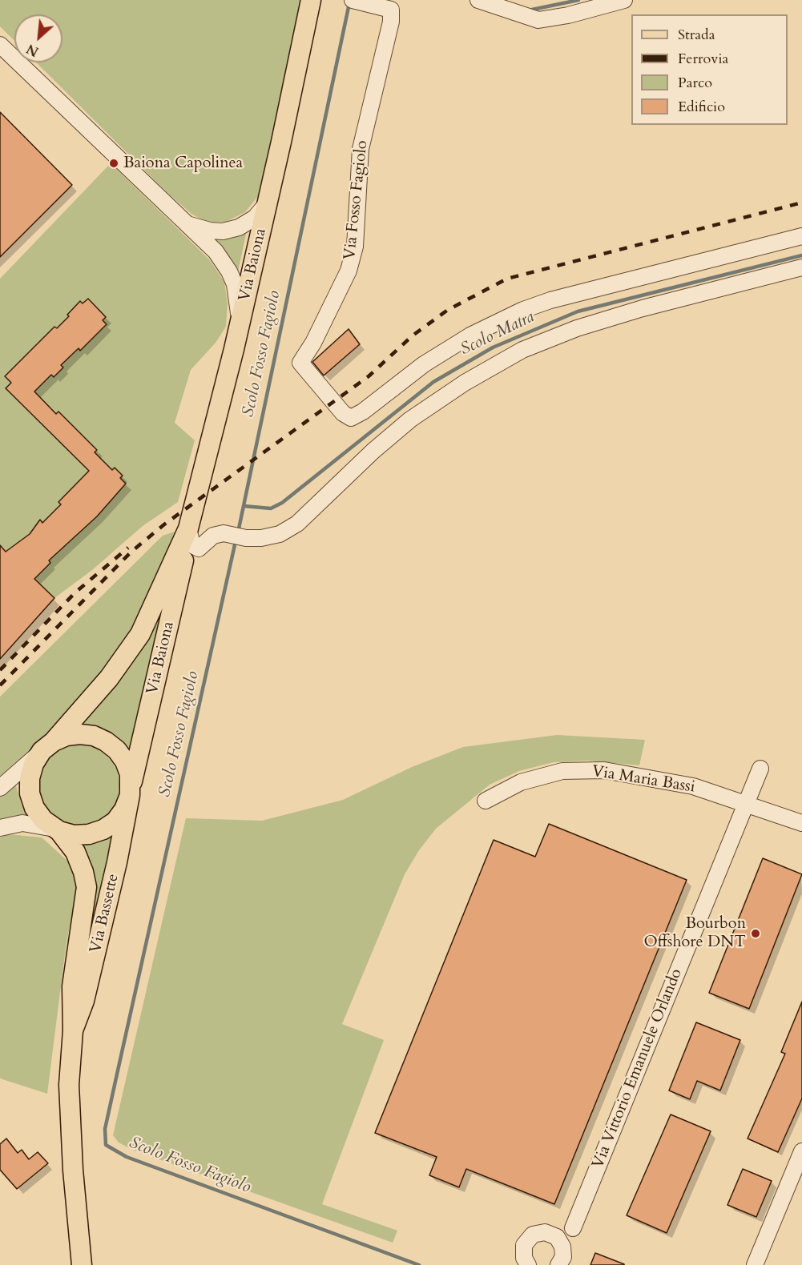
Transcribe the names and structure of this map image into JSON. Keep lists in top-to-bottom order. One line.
{"streets":{"main road":["Via Baiona","Via Bassette"],"street":["Via Fosso Fagiolo","Via Maria Bassi","Via Vittorio Emanuele Orlando"]},"crossings":[["Via Baiona","Via Bassette"],["Via Maria Bassi","Via Vittorio Emanuele Orlando"]],"water":["Scolo Matra","Scolo Fosso Fagiolo"],"places":["Baiona Capolinea","Bourbon Offshore DNT"],"legend":["Strada","Ferrovia","Parco","Edificio"],"north":"bottom left"}
